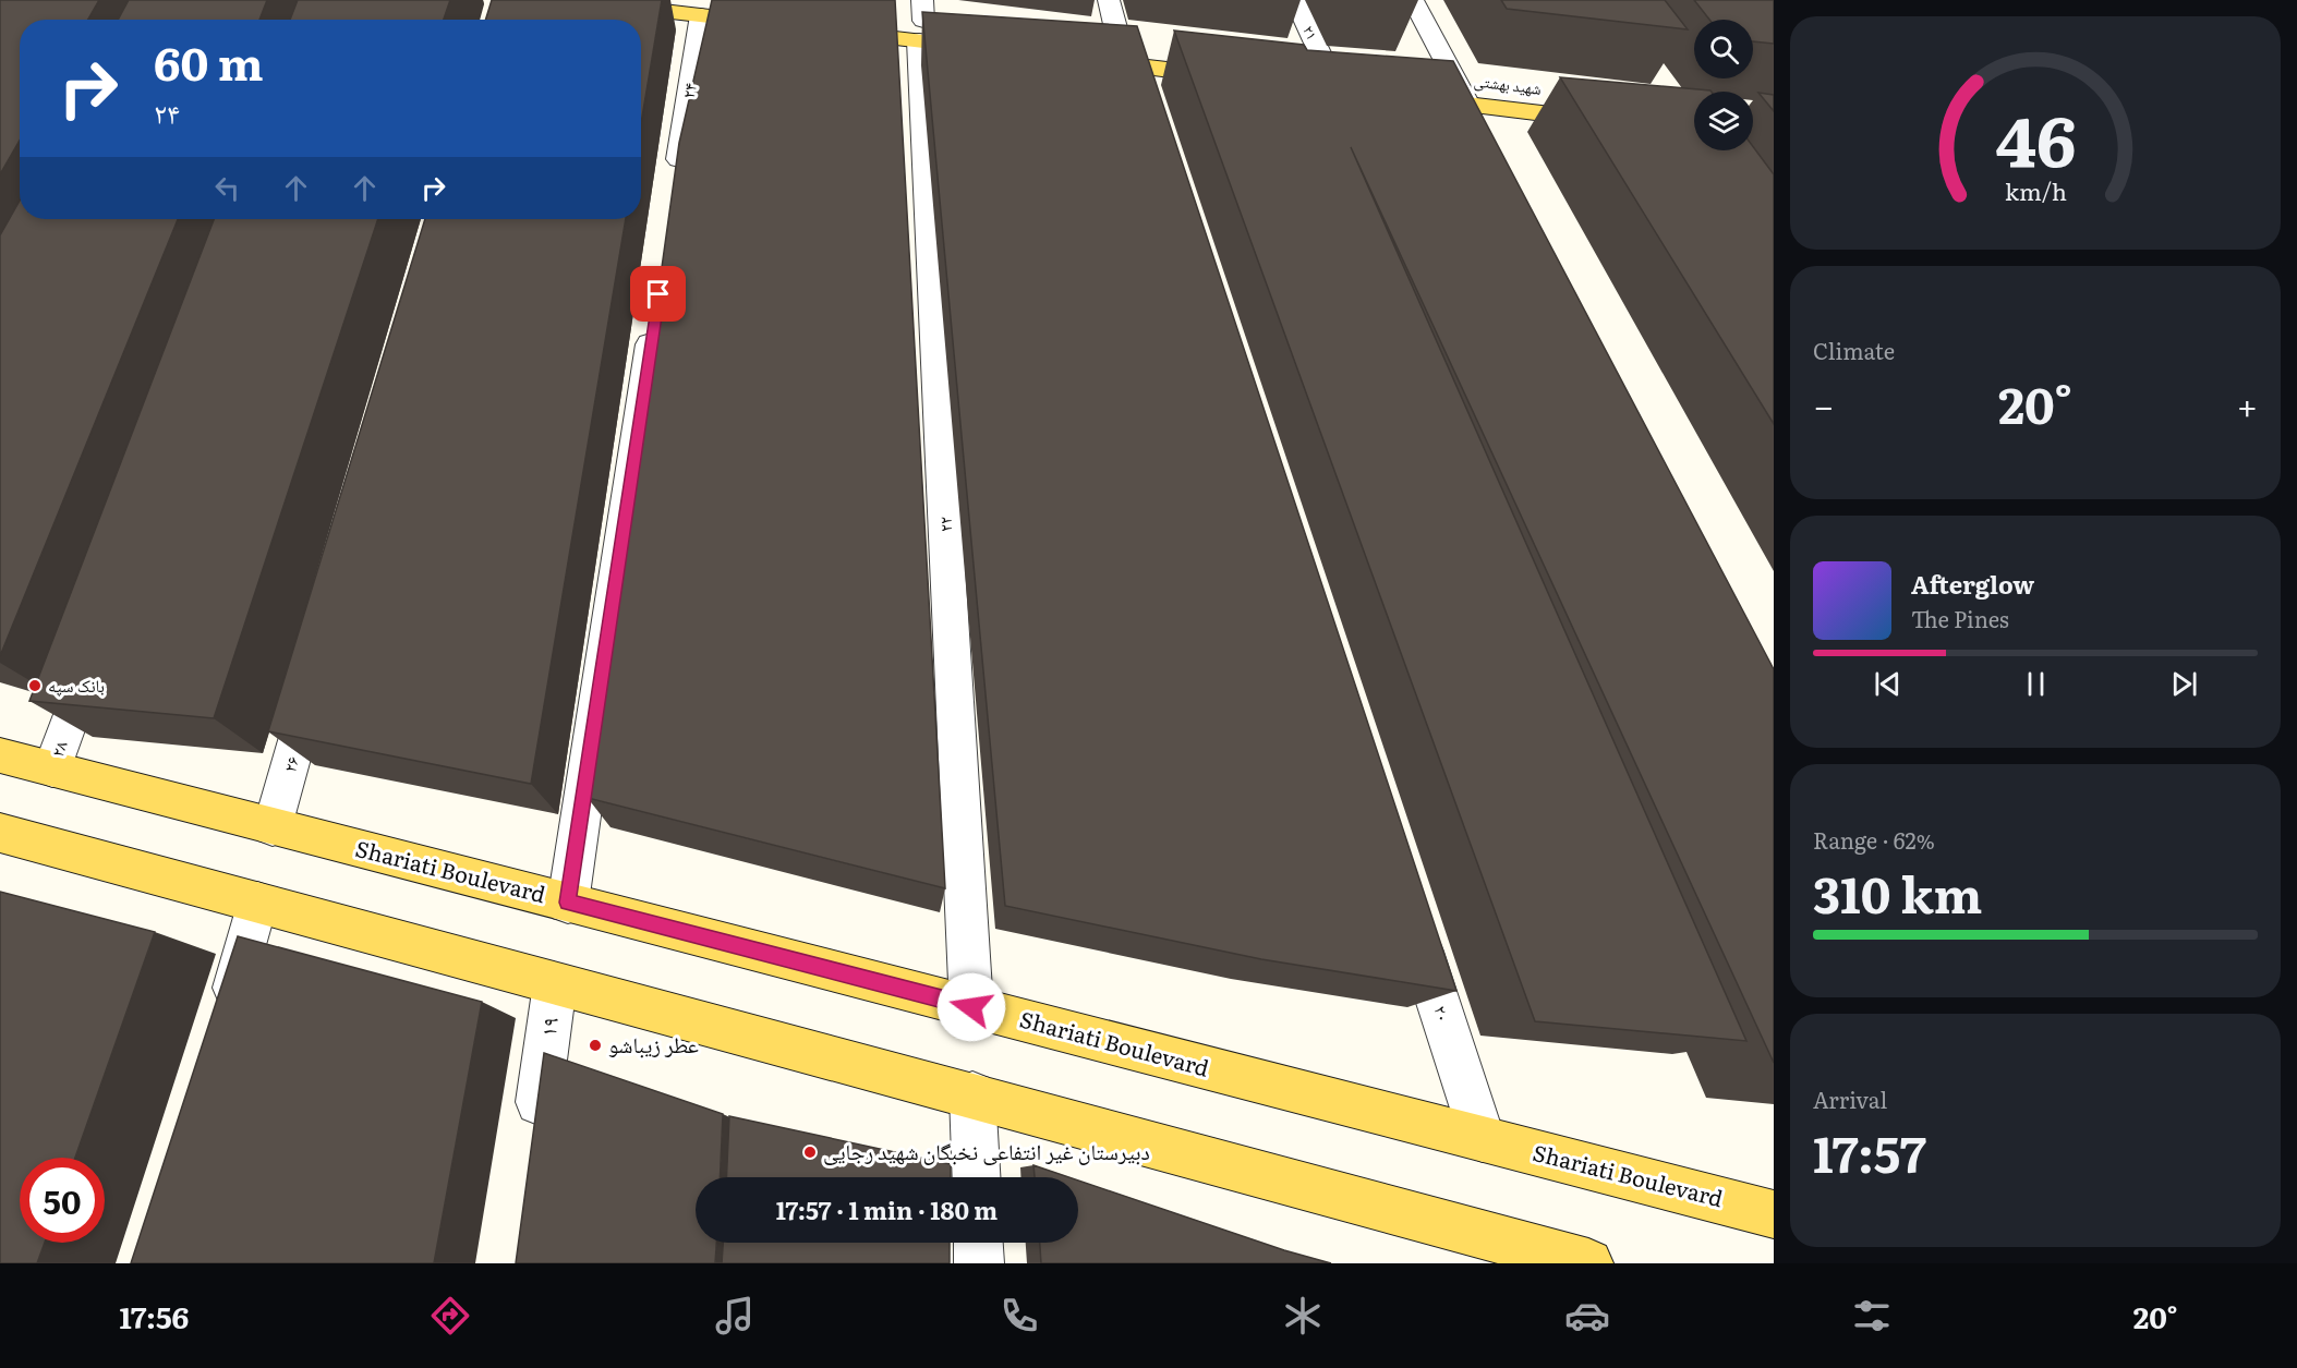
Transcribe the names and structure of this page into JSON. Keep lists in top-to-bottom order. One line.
{"streets":{"main road":["شهید بهشتی","Shariati Boulevard"],"street":["۲۱","۲۴","۲۲","۲۸","۲۶","۲۰","۱۹"]},"crossings":[["۲۲","Shariati Boulevard"],["۲۸","Shariati Boulevard"],["۲۶","Shariati Boulevard"],["Shariati Boulevard","۲۰"]],"places":["بانک سپه","عطر زیباشو","دبیرستان غیر انتفاعی نخبگان شهید رجایی"],"page":{"turn":["60 m","۲۴"],"tile":["Climate",["Range · 62%","310 km"],["Arrival","17:57"]],"heat":["−","20°","+"],"song":["Afterglow","The Pines"],"limit":"50","trip":"17:57 · 1 min · 180 m","tabs":["17:56","20°"],"gauge":["46","km/h"]}}
